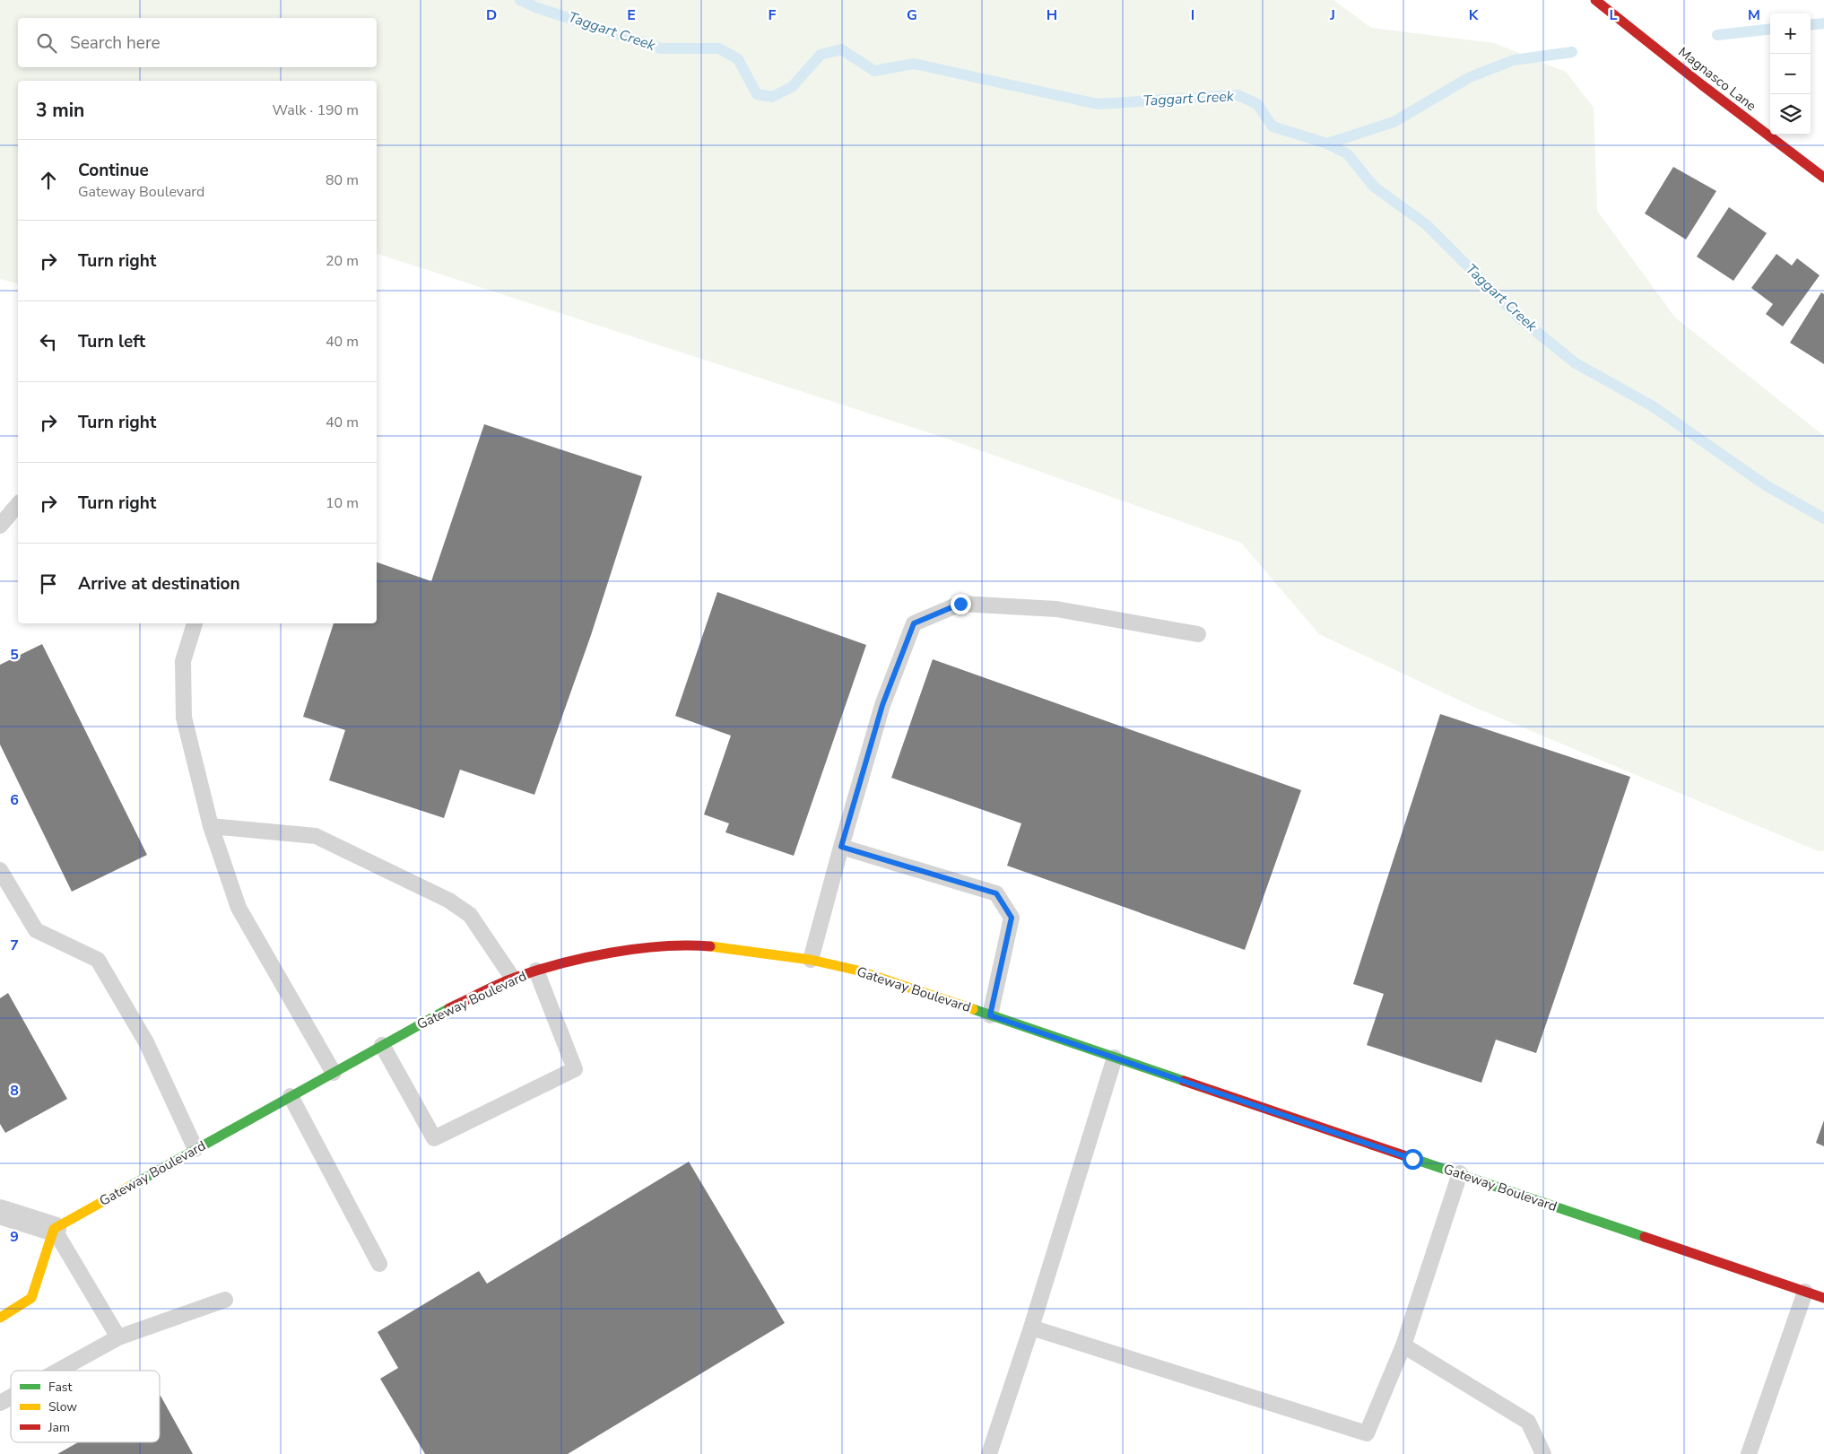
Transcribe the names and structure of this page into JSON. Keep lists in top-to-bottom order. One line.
{"streets":{"street":["Magnasco Lane","Gateway Boulevard"]},"water":["Taggart Creek"],"legend":["Fast","Slow","Jam"],"page":{"map_buttons":["+","−"],"search":"Search here","heading":["3 min","Walk · 190 m"],"list":[["Continue","Gateway Boulevard","80 m"],["Turn right","20 m"],["Turn left","40 m"],["Turn right","40 m"],["Turn right","10 m"],"Arrive at destination"]},"grid":{"columns":["D","E","F","G","H","I","J","K","L","M"],"rows":["5","6","7","8","9"]}}
